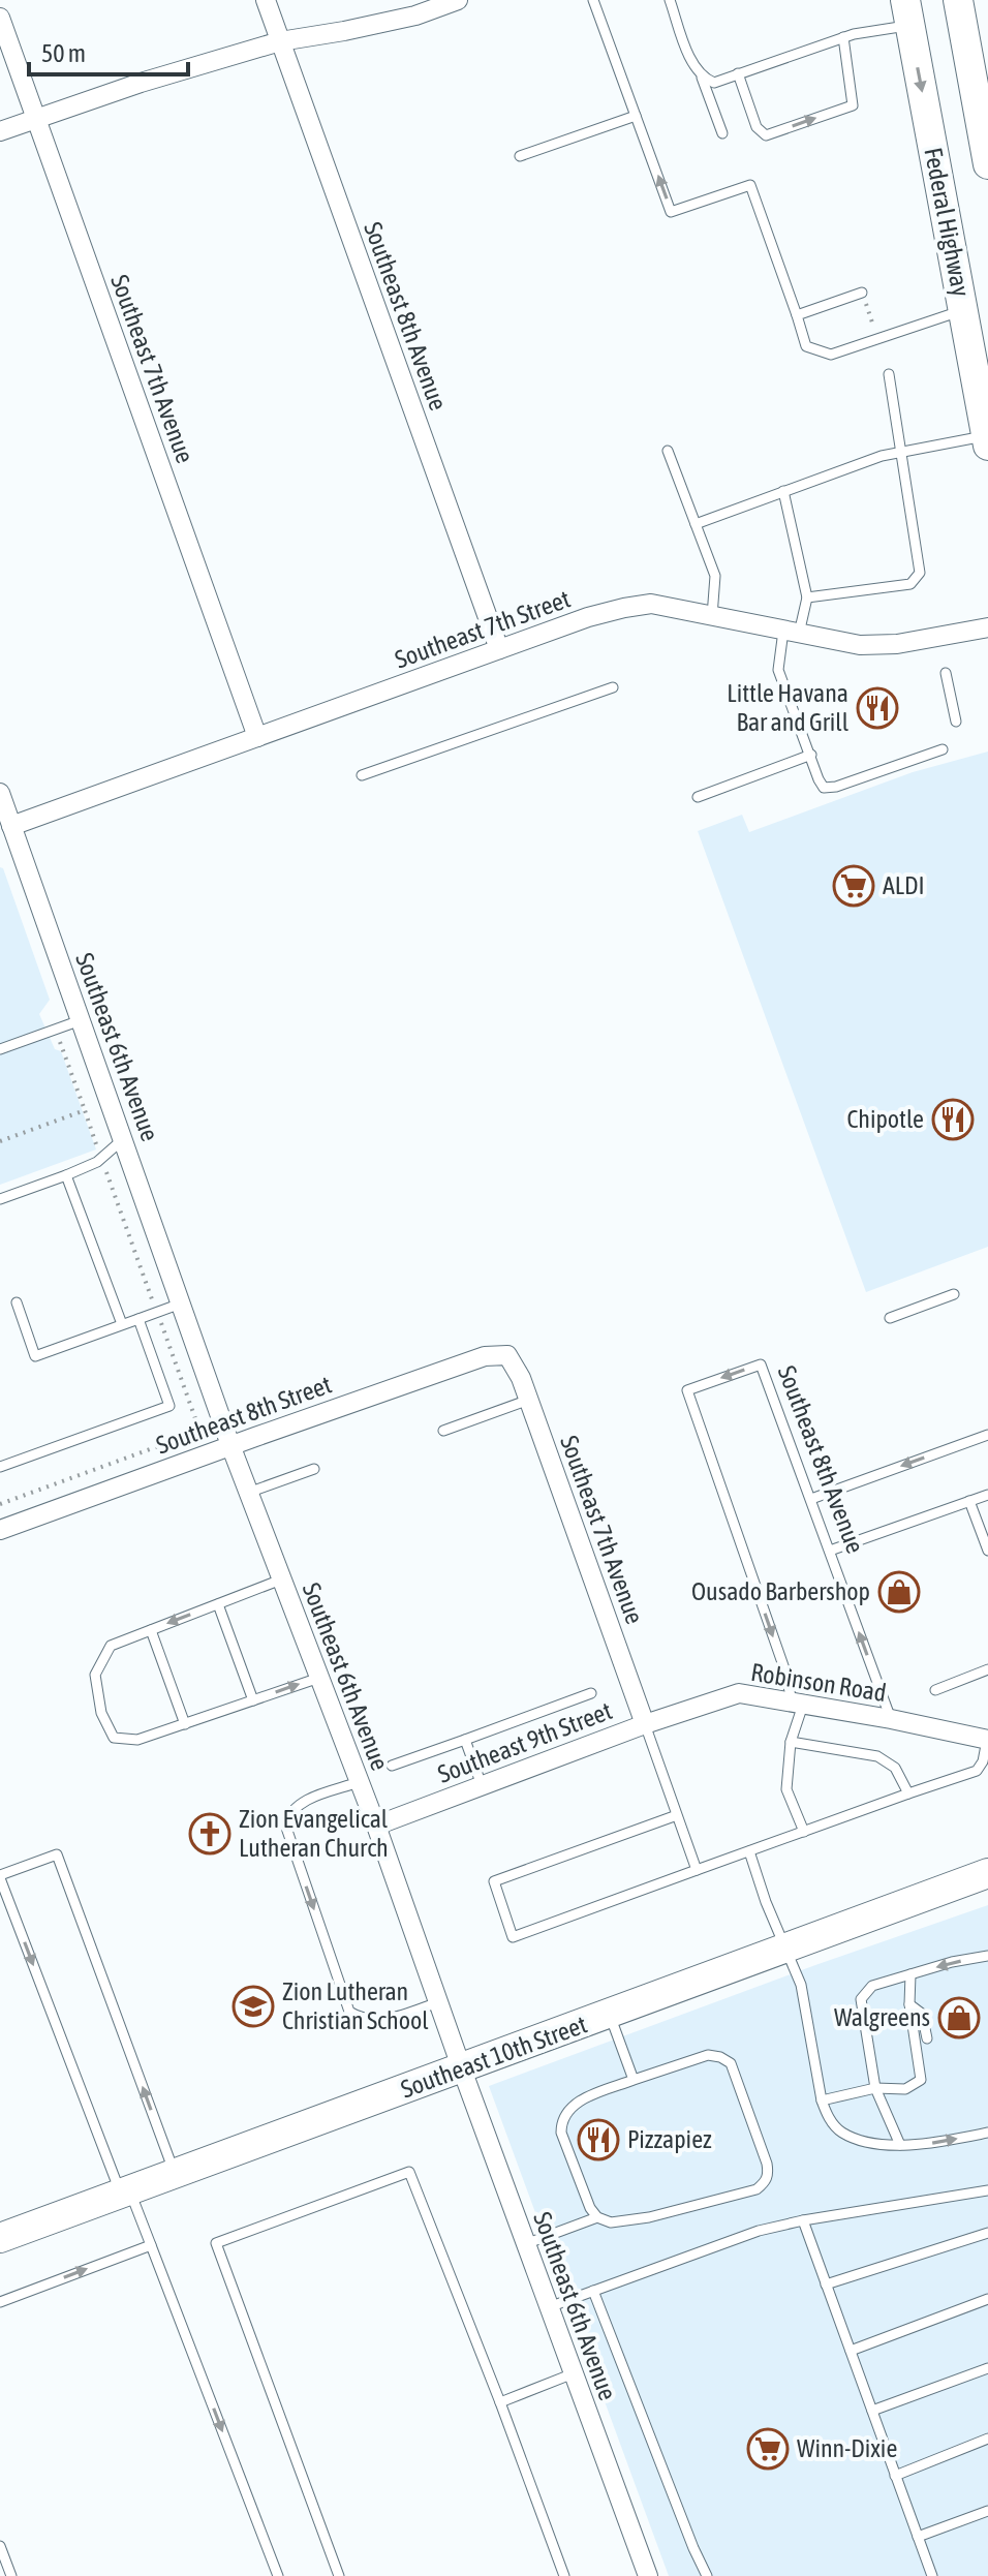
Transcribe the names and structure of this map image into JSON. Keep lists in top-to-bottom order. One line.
{"streets":{"main road":["Federal Highway","Southeast 10th Street"],"street":["Southeast 8th Avenue","Southeast 7th Avenue","Southeast 7th Street","Southeast 6th Avenue","Southeast 8th Street","Robinson Road","Southeast 9th Street"]},"crossings":[["Southeast 8th Avenue","Southeast 7th Street"],["Southeast 8th Avenue","Robinson Road"],["Southeast 7th Avenue","Southeast 7th Street"],["Southeast 7th Avenue","Southeast 8th Street"],["Southeast 7th Avenue","Robinson Road"],["Southeast 7th Avenue","Southeast 9th Street"],["Southeast 7th Street","Southeast 6th Avenue"],["Southeast 6th Avenue","Southeast 8th Street"],["Southeast 6th Avenue","Southeast 9th Street"],["Southeast 6th Avenue","Southeast 10th Street"],["Robinson Road","Southeast 9th Street"]],"places":{"restaurant":["Little Havana Bar and Grill","Chipotle","Pizzapiez"],"supermarket":["ALDI","Winn-Dixie"],"shop":["Ousado Barbershop","Walgreens"],"church":["Zion Evangelical Lutheran Church"],"school or university":["Zion Lutheran Christian School"]},"scale_bar":"50 m"}
